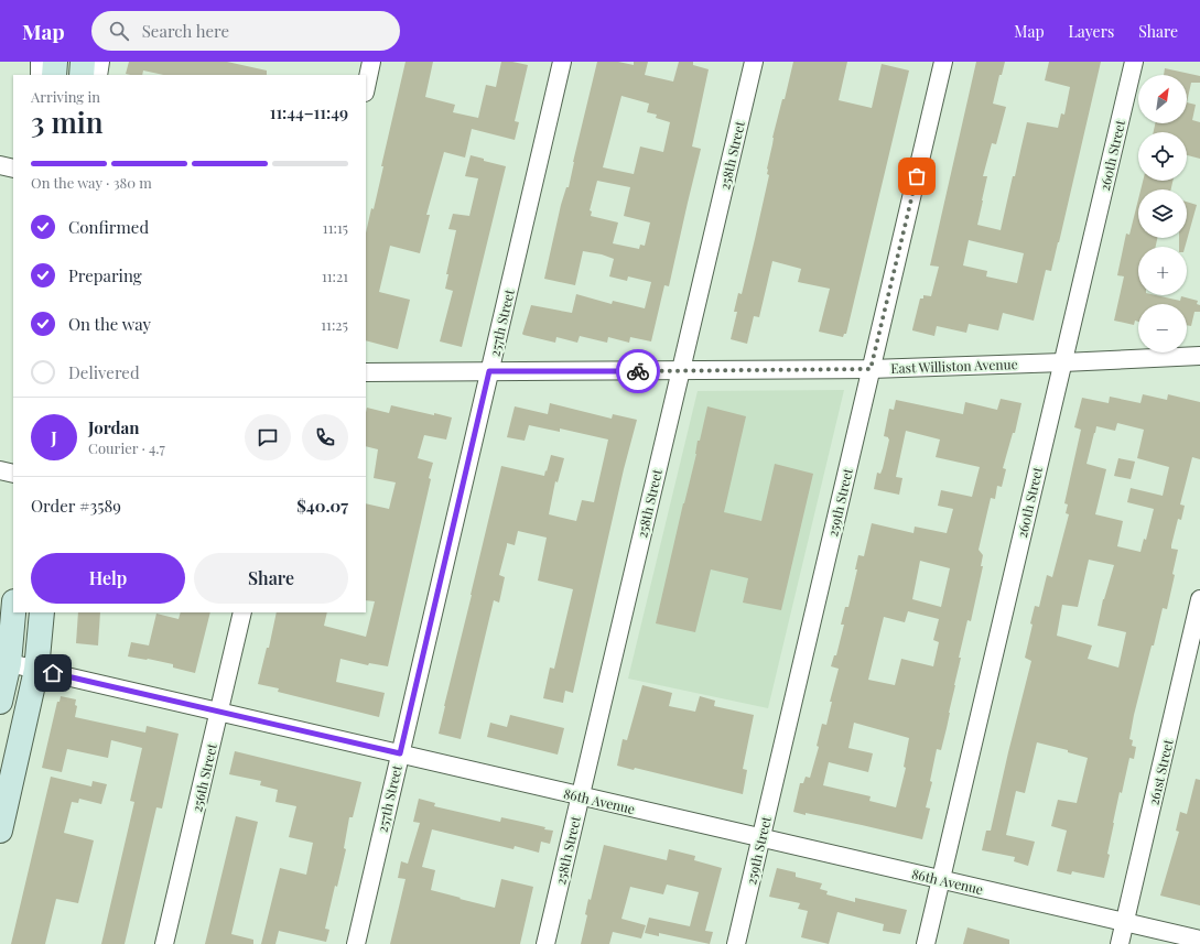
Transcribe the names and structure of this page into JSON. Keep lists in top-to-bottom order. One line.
{"streets":{"street":["258th Street","260th Street","257th Street","East Williston Avenue","259th Street","261st Street","256th Street","86th Avenue"]},"crossings":[["258th Street","East Williston Avenue"],["258th Street","86th Avenue"],["260th Street","East Williston Avenue"],["260th Street","86th Avenue"],["257th Street","East Williston Avenue"],["257th Street","86th Avenue"],["East Williston Avenue","259th Street"],["259th Street","86th Avenue"],["261st Street","86th Avenue"],["256th Street","86th Avenue"]],"north":"top right","page":{"header":"Map","search":"Search here","nav":["Map","Layers","Share"],"map_buttons":["+","−"],"heading":["3 min","Arriving in","11:44–11:49"],"panel":["Jordan","Courier · 4.7","Order #3589","$40.07"],"bar":"On the way · 380 m","list":[["Confirmed","11:15"],["Preparing","11:21"],["On the way","11:25"],"Delivered"],"round":"J","buttons":["Help","Share"]}}
